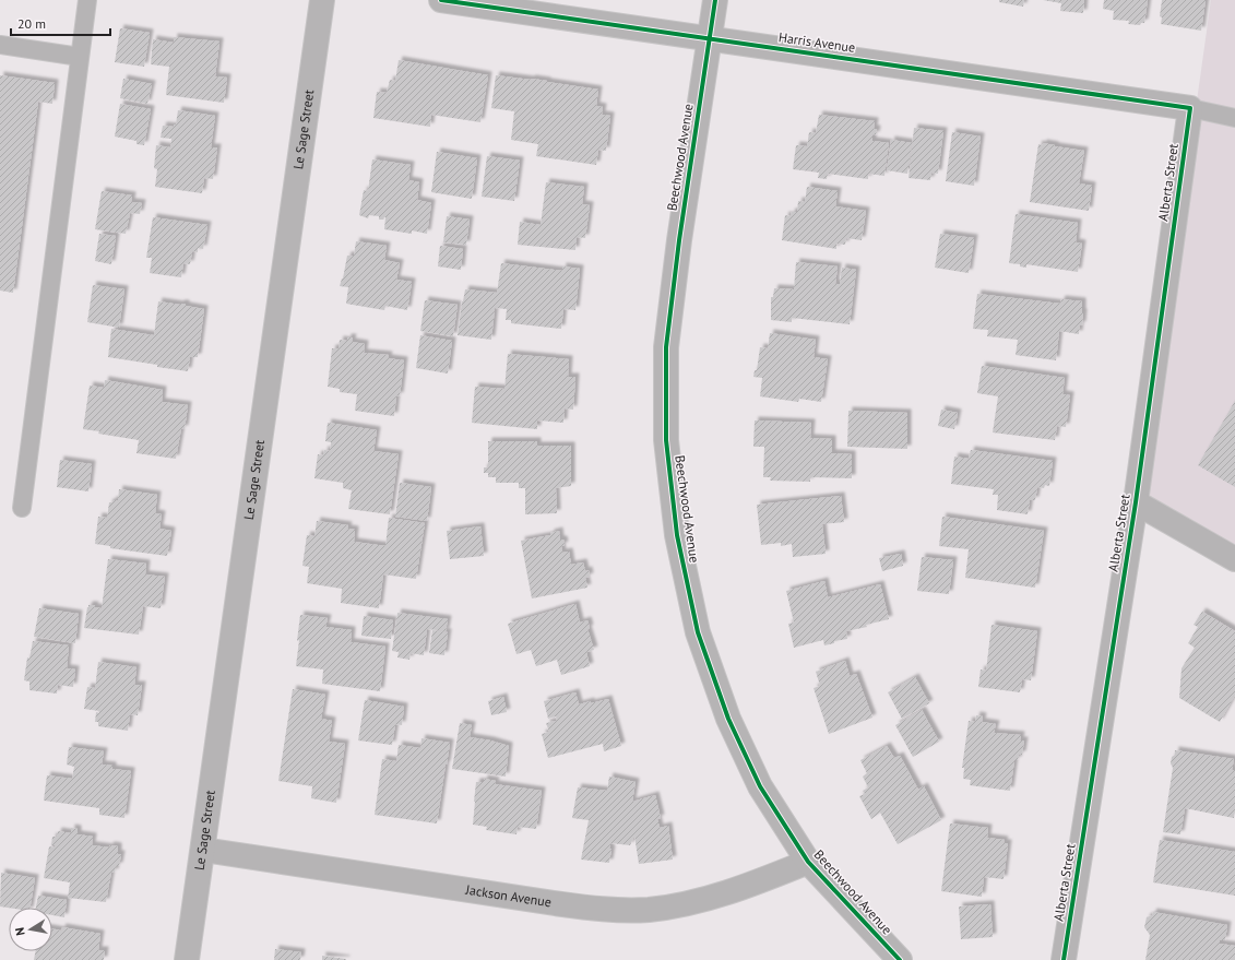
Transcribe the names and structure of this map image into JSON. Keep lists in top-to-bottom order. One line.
{"streets":{"street":["Harris Avenue","Le Sage Street","Beechwood Avenue","Alberta Street","Jackson Avenue"]},"crossings":[["Harris Avenue","Beechwood Avenue"],["Harris Avenue","Alberta Street"],["Le Sage Street","Jackson Avenue"],["Beechwood Avenue","Jackson Avenue"]],"scale_bar":"20 m","north":"left"}
